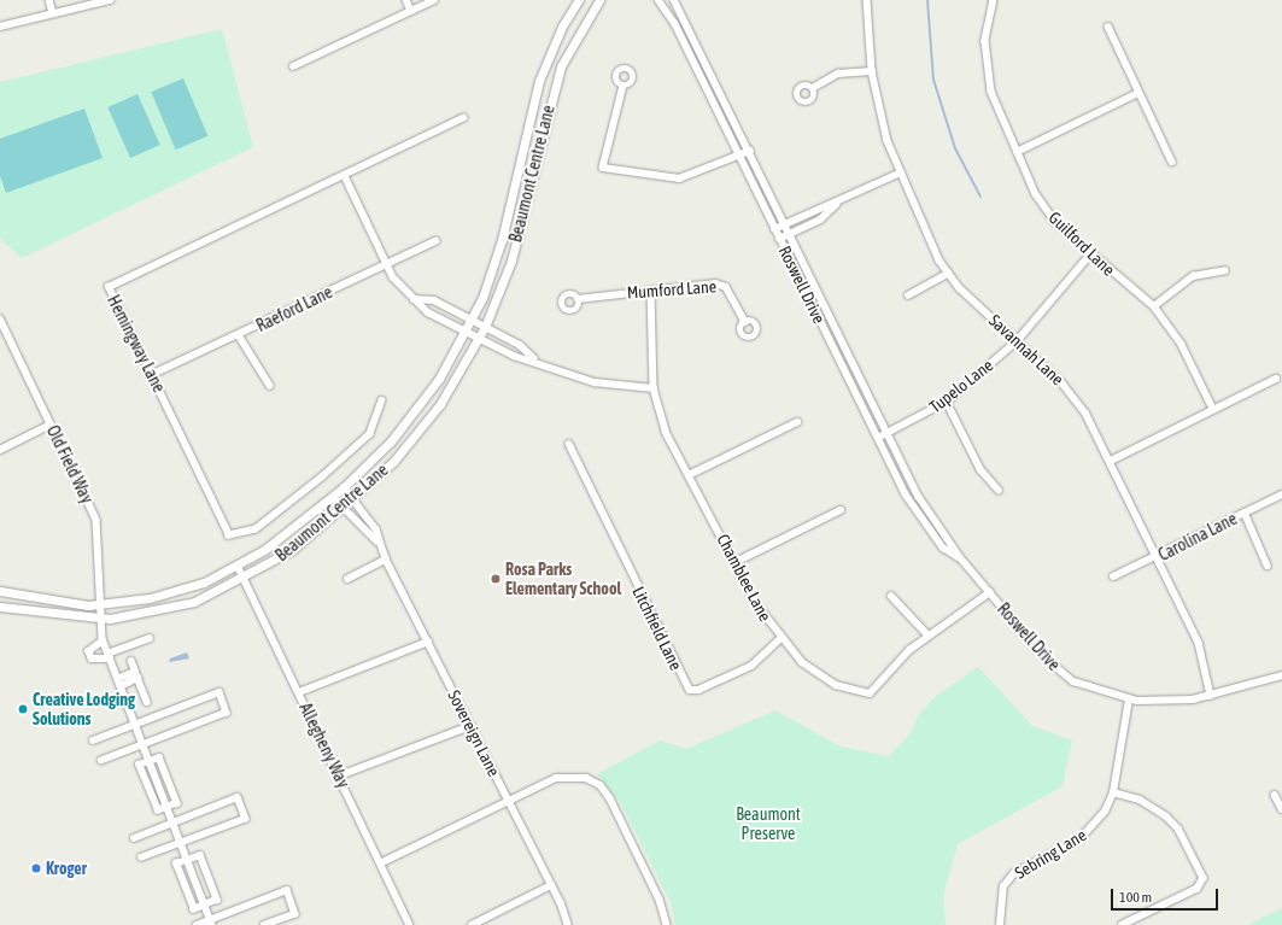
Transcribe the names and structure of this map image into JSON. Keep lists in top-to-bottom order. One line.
{"streets":{"street":["Beaumont Centre Lane","Guilford Lane","Roswell Drive","Mumford Lane","Raeford Lane","Hemingway Lane","Savannah Lane","Tupelo Lane","Old Field Way","Carolina Lane","Chamblee Lane","Litchfield Lane","Sovereign Lane","Allegheny Way","Sebring Lane"]},"crossings":[["Beaumont Centre Lane","Old Field Way"],["Beaumont Centre Lane","Sovereign Lane"],["Beaumont Centre Lane","Allegheny Way"],["Guilford Lane","Tupelo Lane"],["Roswell Drive","Savannah Lane"],["Roswell Drive","Tupelo Lane"],["Roswell Drive","Chamblee Lane"],["Roswell Drive","Sebring Lane"],["Mumford Lane","Chamblee Lane"],["Raeford Lane","Hemingway Lane"],["Savannah Lane","Tupelo Lane"],["Savannah Lane","Carolina Lane"],["Chamblee Lane","Litchfield Lane"]],"parks":["Beaumont Preserve"],"places":["Rosa Parks Elementary School","Creative Lodging Solutions","Kroger"],"scale_bar":"100 m"}
